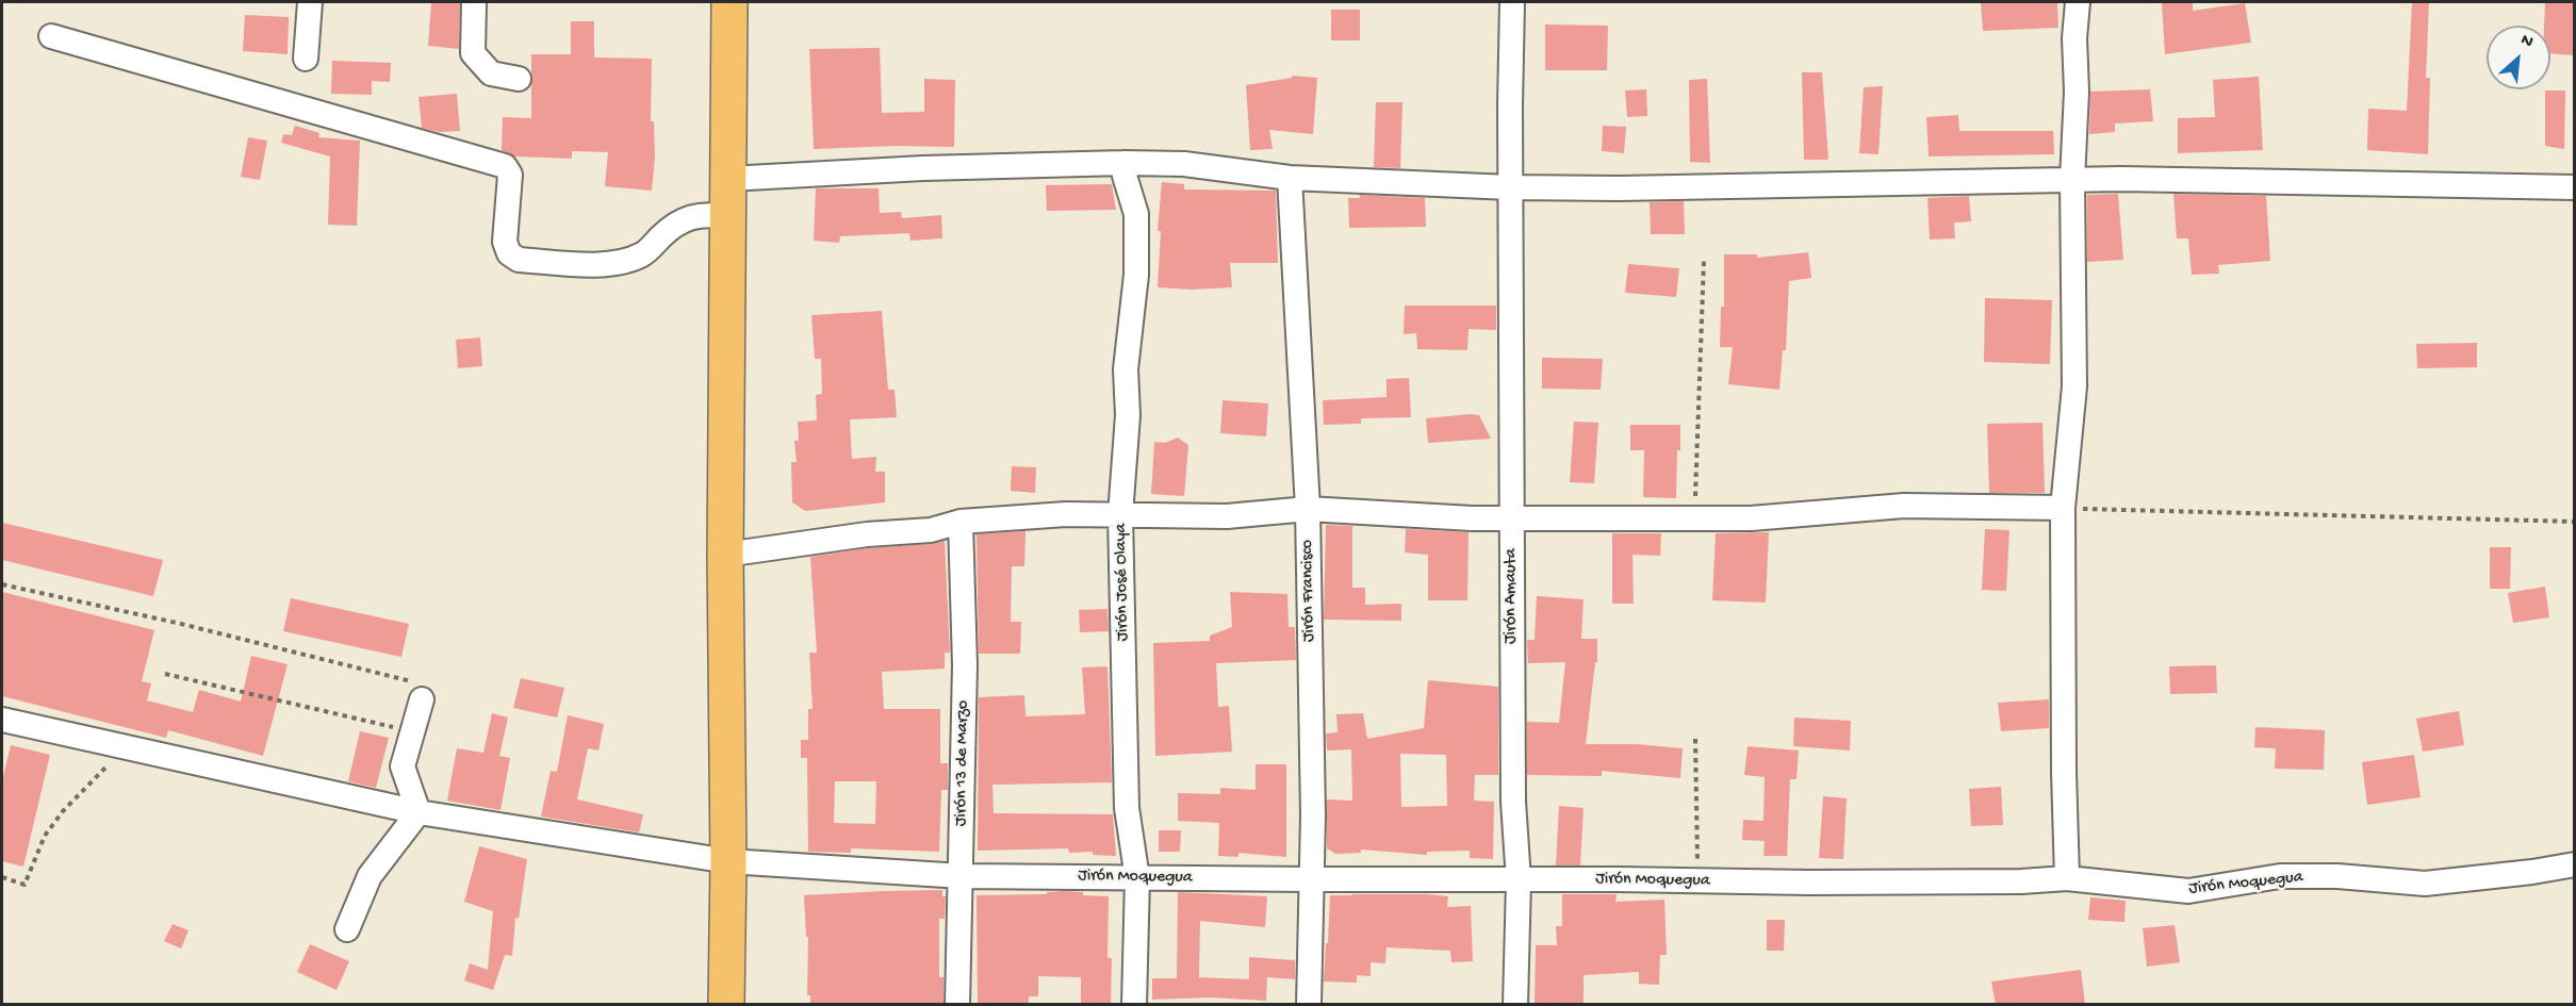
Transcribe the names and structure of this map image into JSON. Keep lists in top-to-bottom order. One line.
{"streets":{"street":["Jirón José Olaya","Jirón Francisco","Jirón Amauta","Jirón 13 de Marzo","Jirón Moquegua"]},"crossings":[["Jirón José Olaya","Jirón Moquegua"],["Jirón Francisco","Jirón Moquegua"],["Jirón Amauta","Jirón Moquegua"],["Jirón 13 de Marzo","Jirón Moquegua"]],"north":"top right"}
